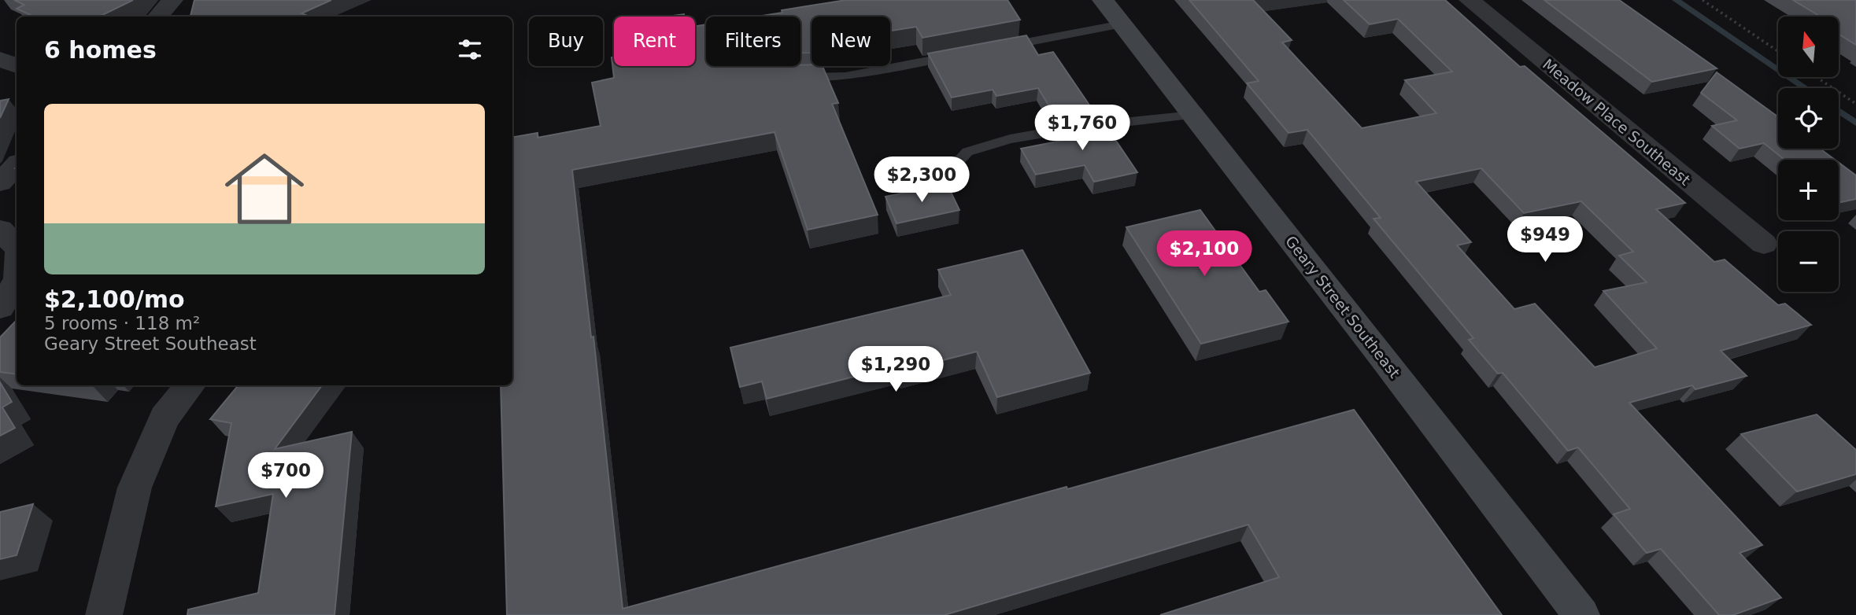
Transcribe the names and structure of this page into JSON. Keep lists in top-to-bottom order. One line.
{"streets":{"main road":["Geary Street Southeast"],"street":["Meadow Place Southeast"]},"north":"top","page":{"map_buttons":["+","−"],"chip":["Buy","Rent","Filters","New"],"heading":"6 homes","list":[{"name":"$2,100/mo","note":"5 rooms · 118 m² · Geary Street Southeast"}],"price":["$1,760","$2,300","$949","$2,100","$1,290","$700"]}}
